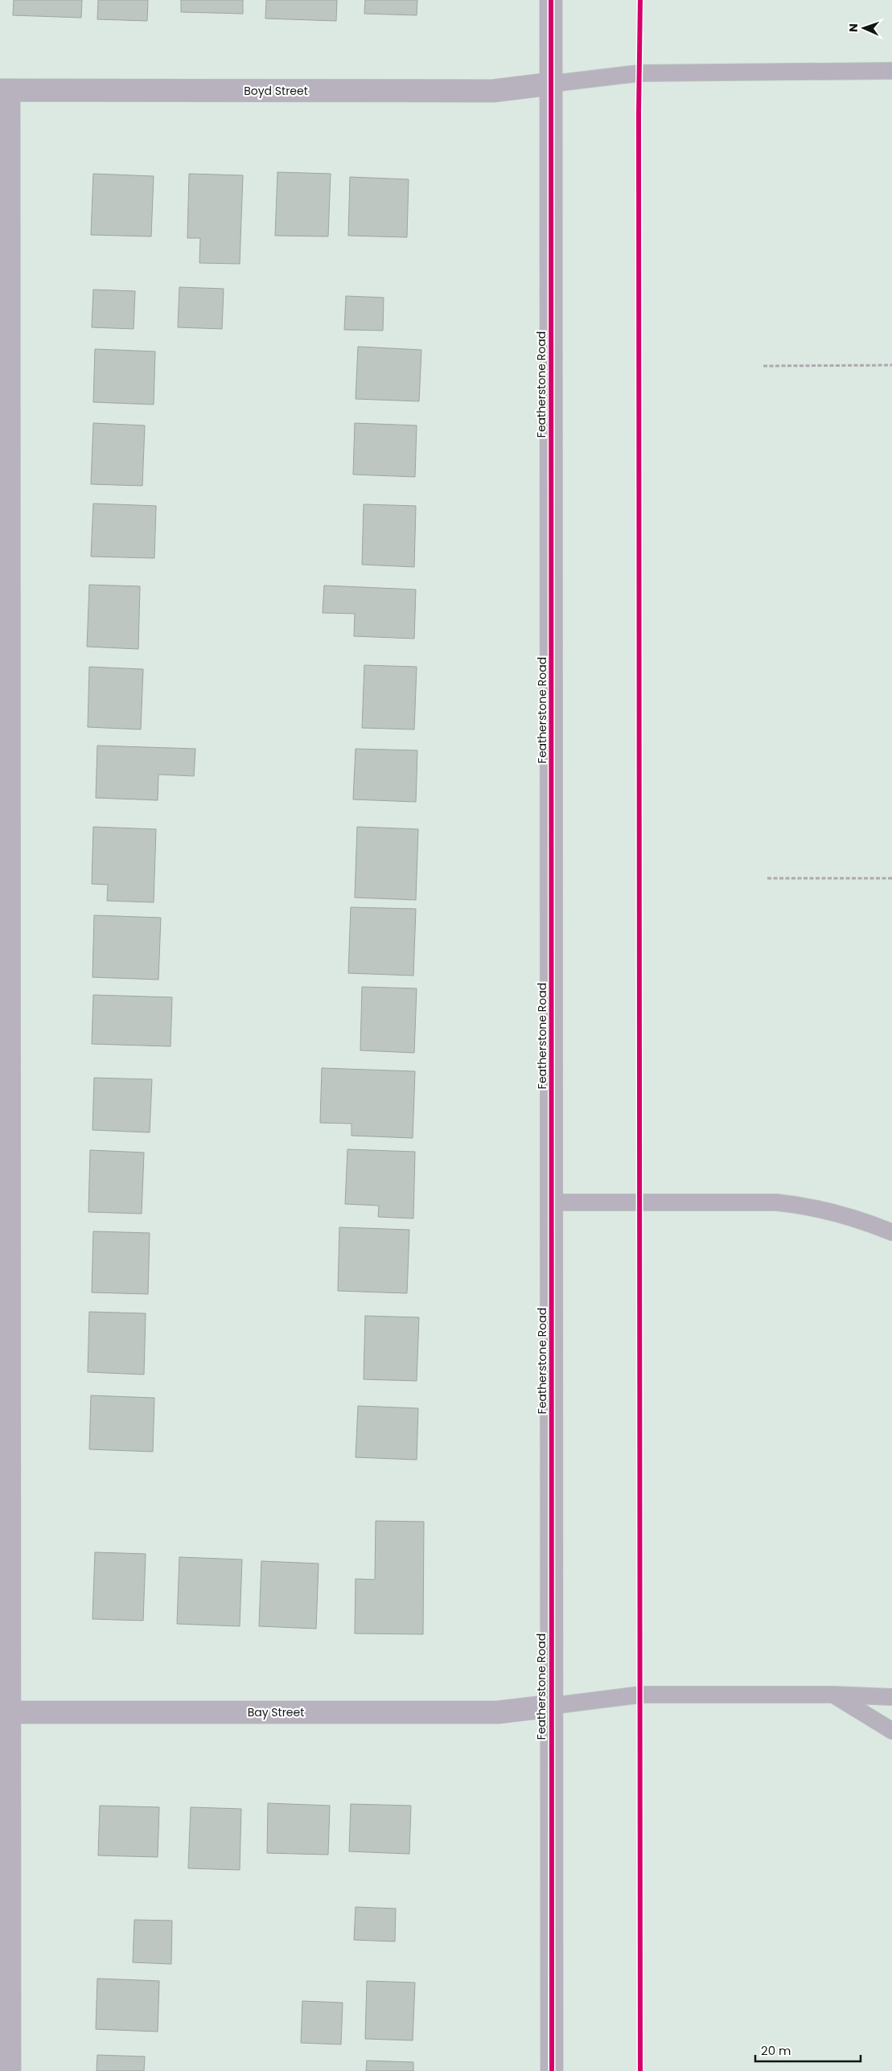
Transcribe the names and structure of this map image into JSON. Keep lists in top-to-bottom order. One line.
{"streets":{"street":["Boyd Street","Featherstone Road","Bay Street"]},"crossings":[["Boyd Street","Featherstone Road"],["Featherstone Road","Bay Street"]],"scale_bar":"20 m","north":"left"}
